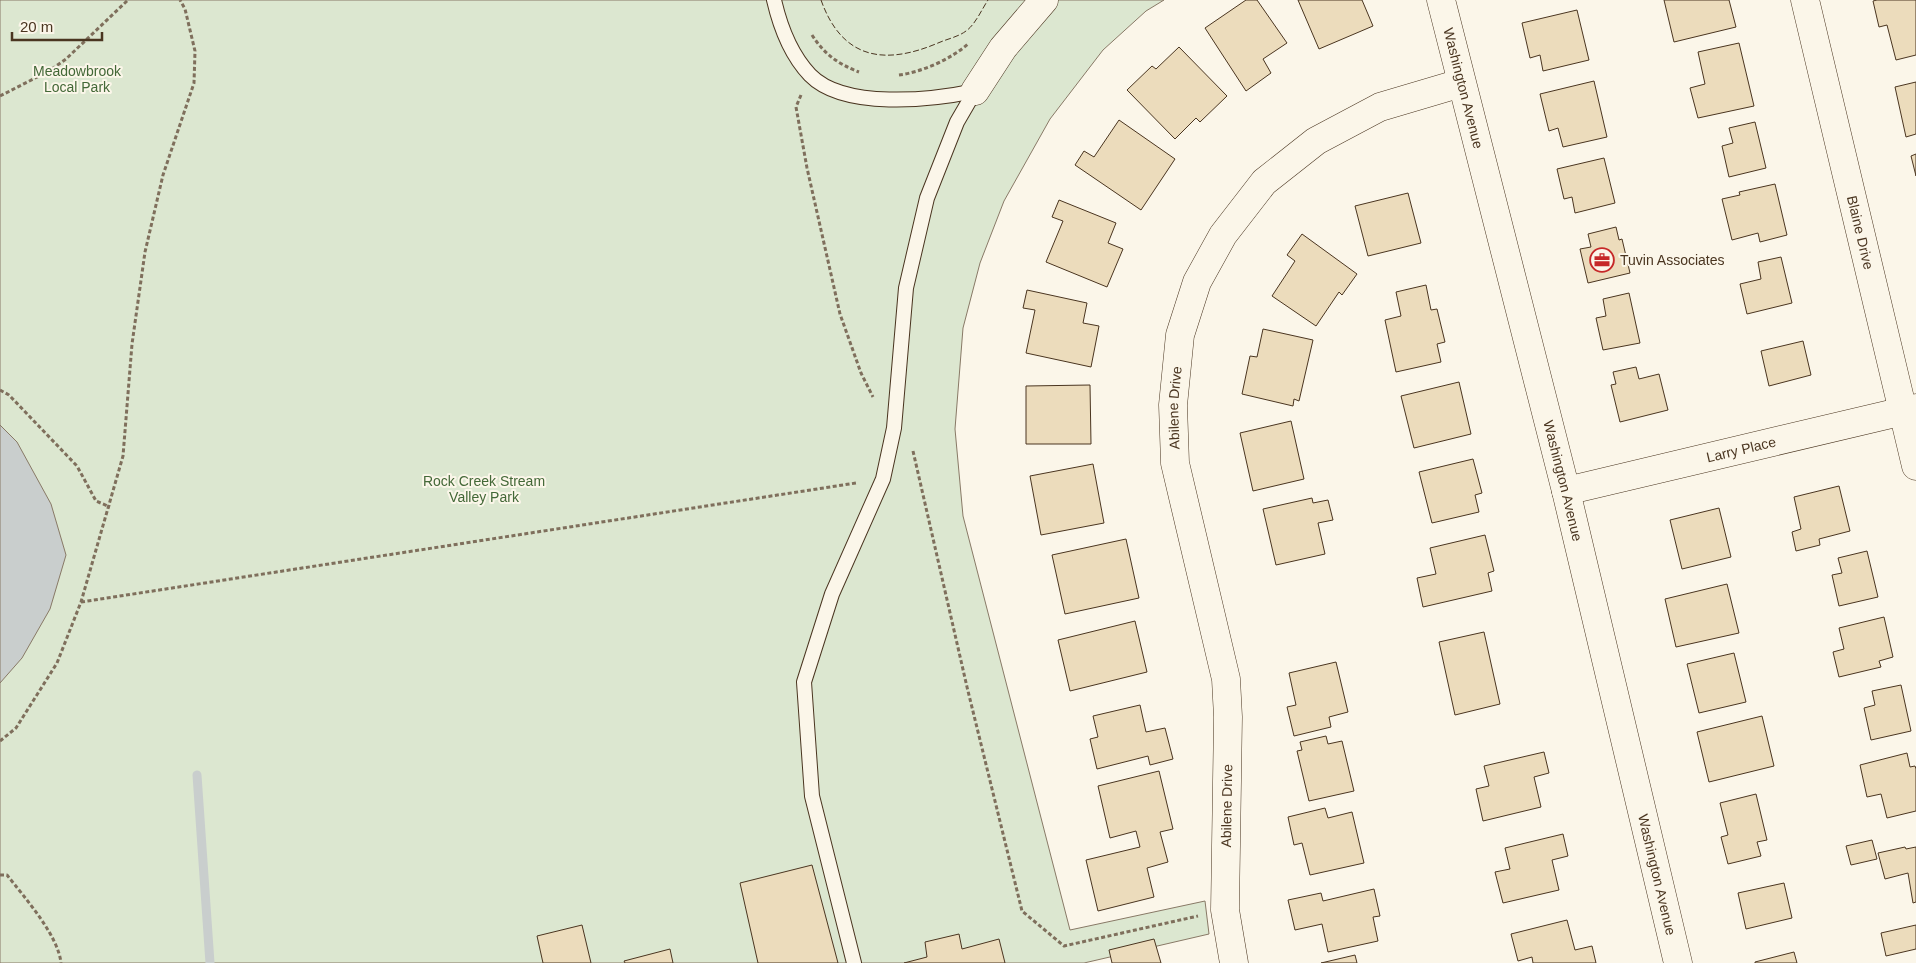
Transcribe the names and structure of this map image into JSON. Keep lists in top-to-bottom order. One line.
{"streets":{"street":["Washington Avenue","Blaine Drive","Abilene Drive","Larry Place"]},"crossings":[["Washington Avenue","Abilene Drive"],["Washington Avenue","Larry Place"],["Blaine Drive","Larry Place"]],"parks":["Meadowbrook Local Park","Rock Creek Stream Valley Park"],"places":{"office":["Tuvin Associates"]},"scale_bar":"20 m"}
